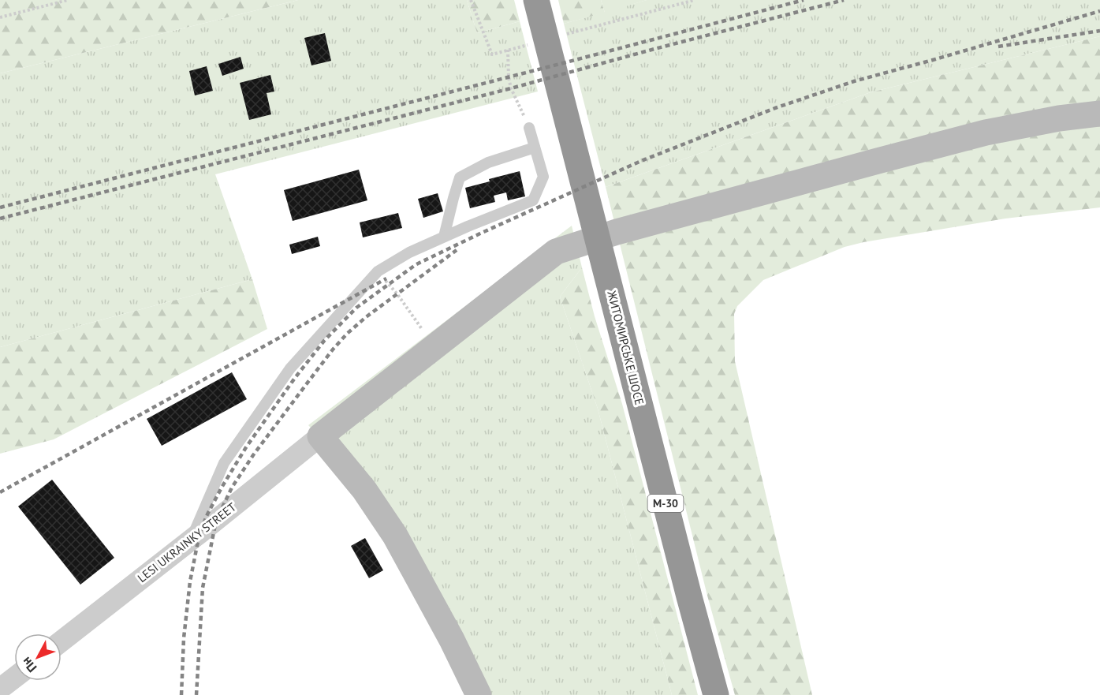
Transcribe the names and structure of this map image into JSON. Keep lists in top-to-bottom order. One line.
{"streets":{"highway":["ЖИТОМИРСЬКЕ ШОСЕ","М-30"],"street":["LESI UKRAINKY STREET"]},"north":"bottom left"}
